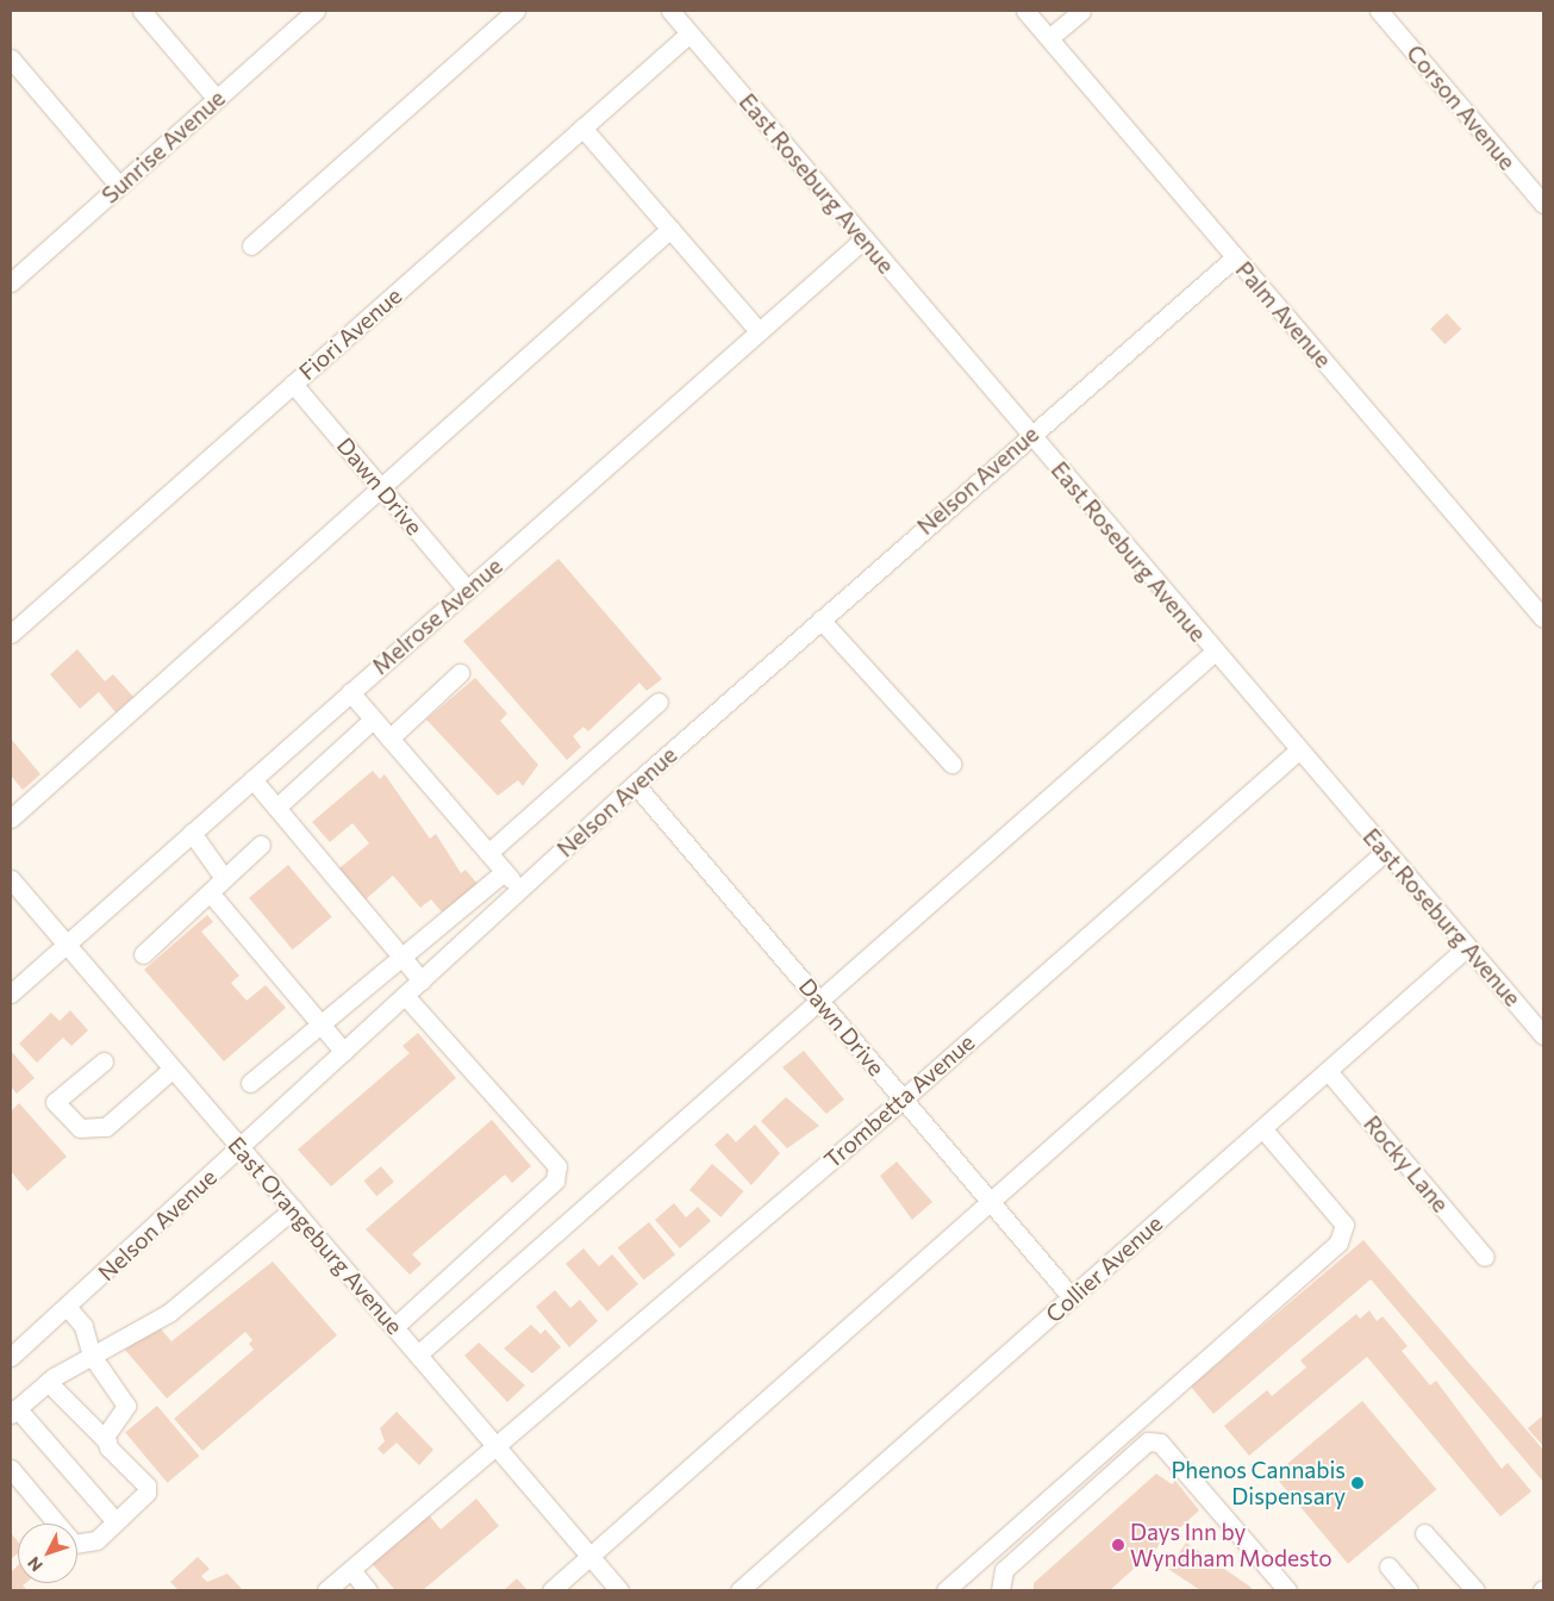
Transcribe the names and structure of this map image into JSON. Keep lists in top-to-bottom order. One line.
{"streets":{"street":["Corson Avenue","Sunrise Avenue","East Roseburg Avenue","Palm Avenue","Fiori Avenue","Nelson Avenue","Dawn Drive","Melrose Avenue","Trombetta Avenue","Rocky Lane","East Orangeburg Avenue","Collier Avenue"]},"crossings":[["East Roseburg Avenue","Fiori Avenue"],["East Roseburg Avenue","Nelson Avenue"],["East Roseburg Avenue","Melrose Avenue"],["East Roseburg Avenue","Trombetta Avenue"],["East Roseburg Avenue","Collier Avenue"],["Palm Avenue","Nelson Avenue"],["Fiori Avenue","Dawn Drive"],["Nelson Avenue","Dawn Drive"],["Nelson Avenue","East Orangeburg Avenue"],["Dawn Drive","Melrose Avenue"],["Dawn Drive","Trombetta Avenue"],["Dawn Drive","Collier Avenue"],["Melrose Avenue","East Orangeburg Avenue"],["Trombetta Avenue","East Orangeburg Avenue"],["Rocky Lane","Collier Avenue"]],"places":["Phenos Cannabis Dispensary","Days Inn by Wyndham Modesto"],"north":"bottom left"}
